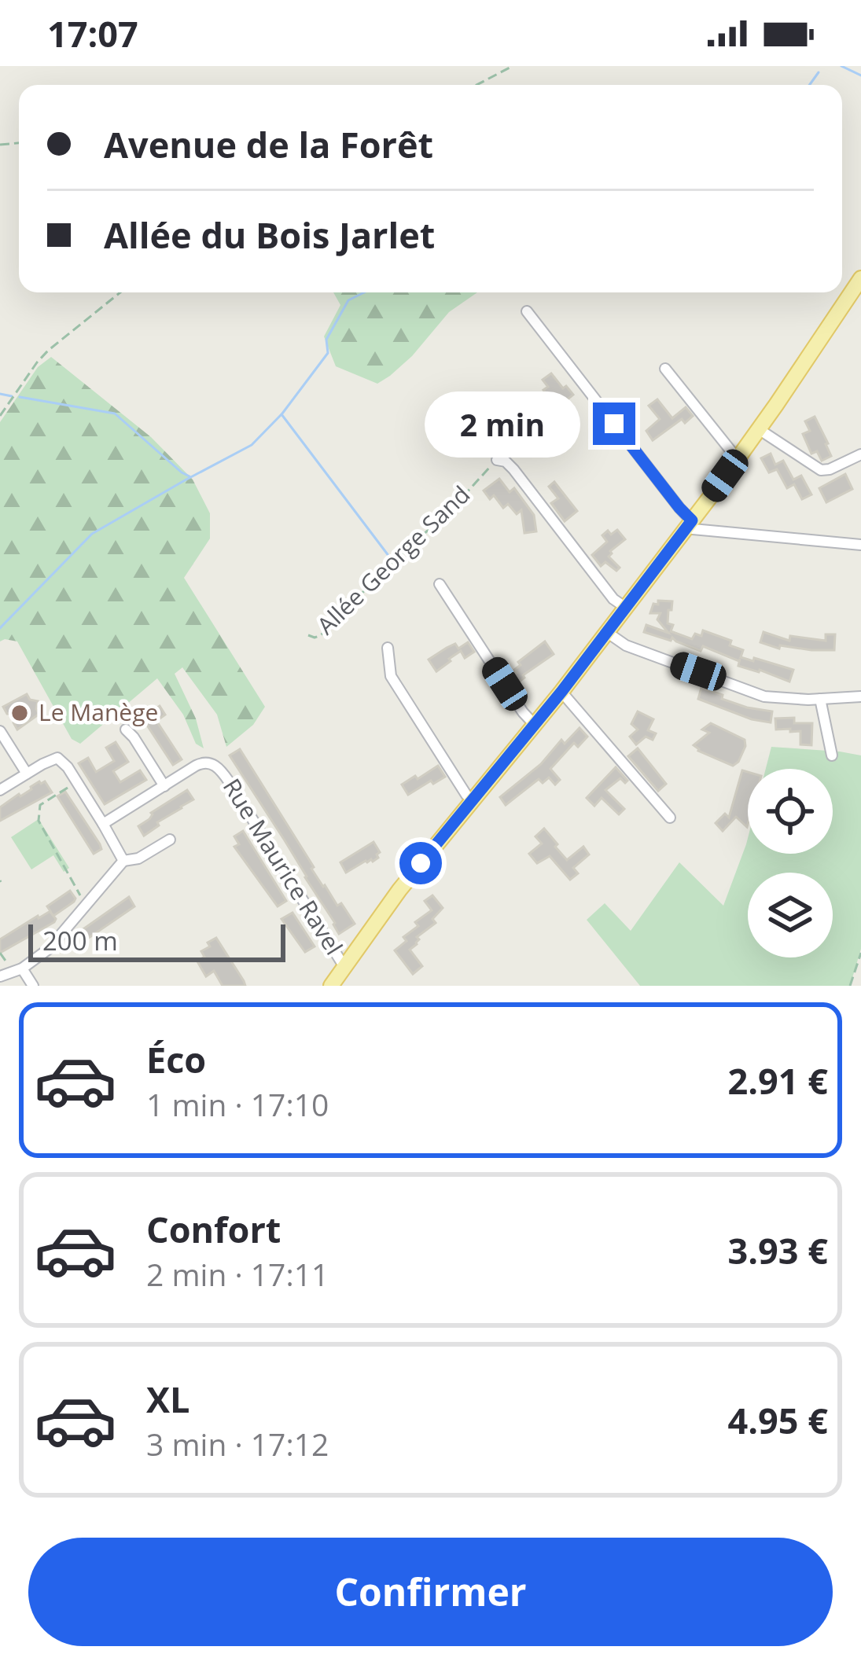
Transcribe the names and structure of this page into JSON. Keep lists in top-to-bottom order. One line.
{"streets":{"street":["Rue Maurice Ravel"],"path":["Allée George Sand"]},"places":["Le Manège"],"scale_bar":"200 m","page":{"status":"17:07","banner":["Avenue de la Forêt","Allée du Bois Jarlet"],"bubble":"2 min","scale":"200 m","list":[{"name":"Éco","note":"1 min · 17:10","value":"2.91 €"},{"name":"Confort","note":"2 min · 17:11","value":"3.93 €"},{"name":"XL","note":"3 min · 17:12","value":"4.95 €"}],"buttons":"Confirmer"}}
